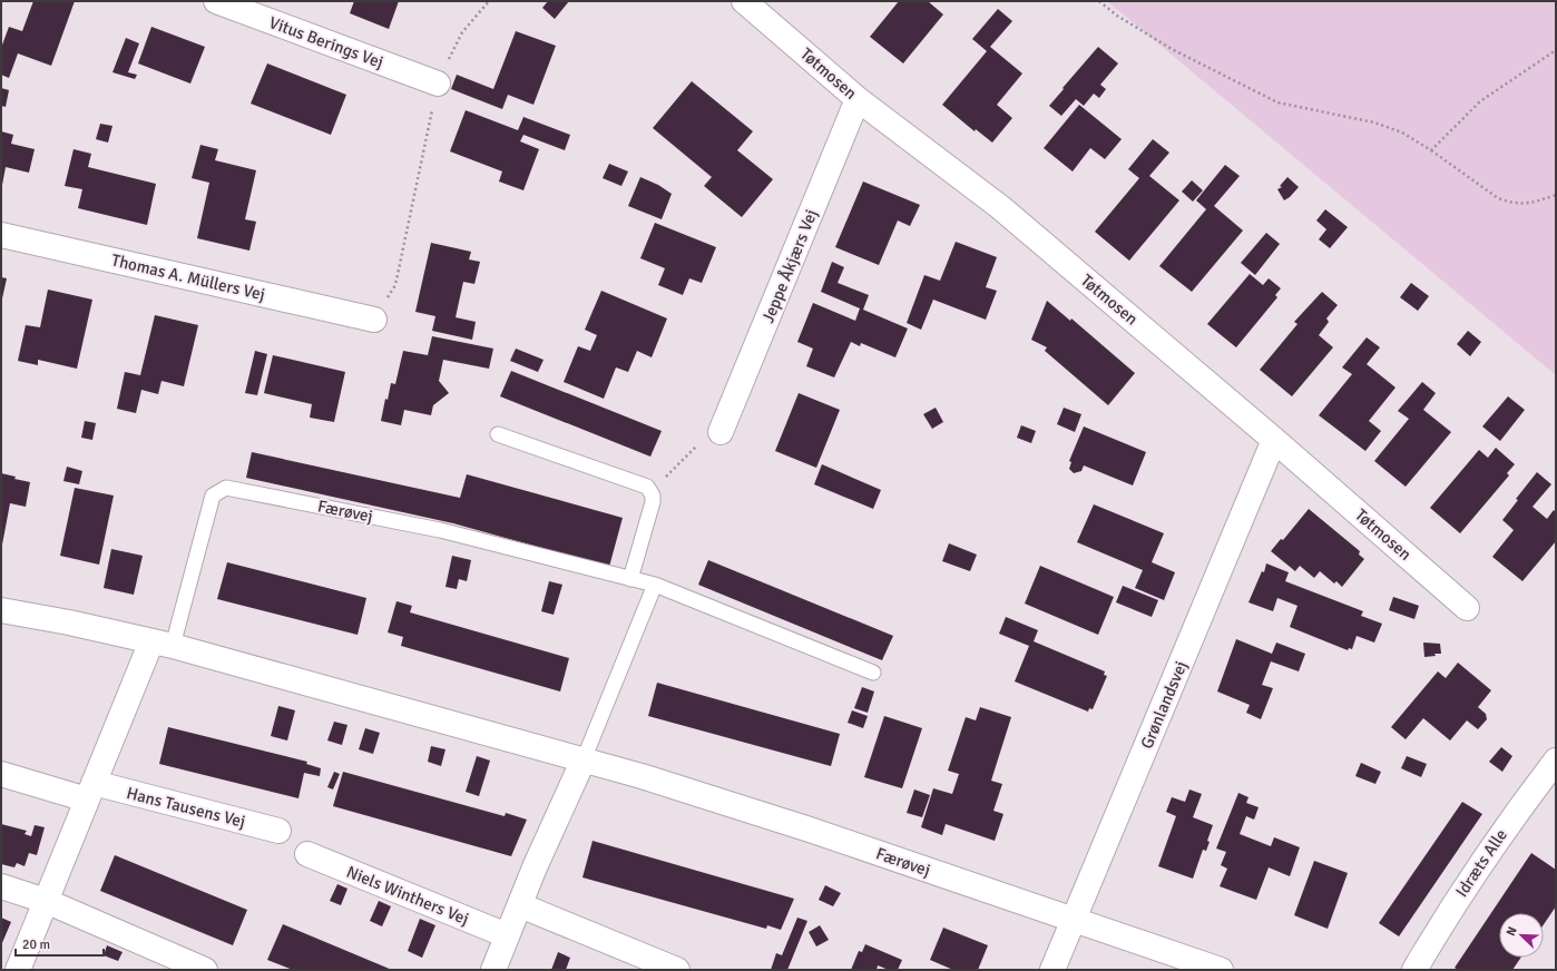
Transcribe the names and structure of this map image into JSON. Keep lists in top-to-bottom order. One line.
{"streets":{"street":["Vitus Berings Vej","Tøtmosen","Jeppe Åkjærs Vej","Thomas A. Müllers Vej","Færøvej","Grønlandsvej","Hans Tausens Vej","Idræts Alle","Niels Winthers Vej"]},"crossings":[["Tøtmosen","Jeppe Åkjærs Vej"],["Tøtmosen","Grønlandsvej"],["Færøvej","Grønlandsvej"]],"scale_bar":"20 m","north":"top left"}
